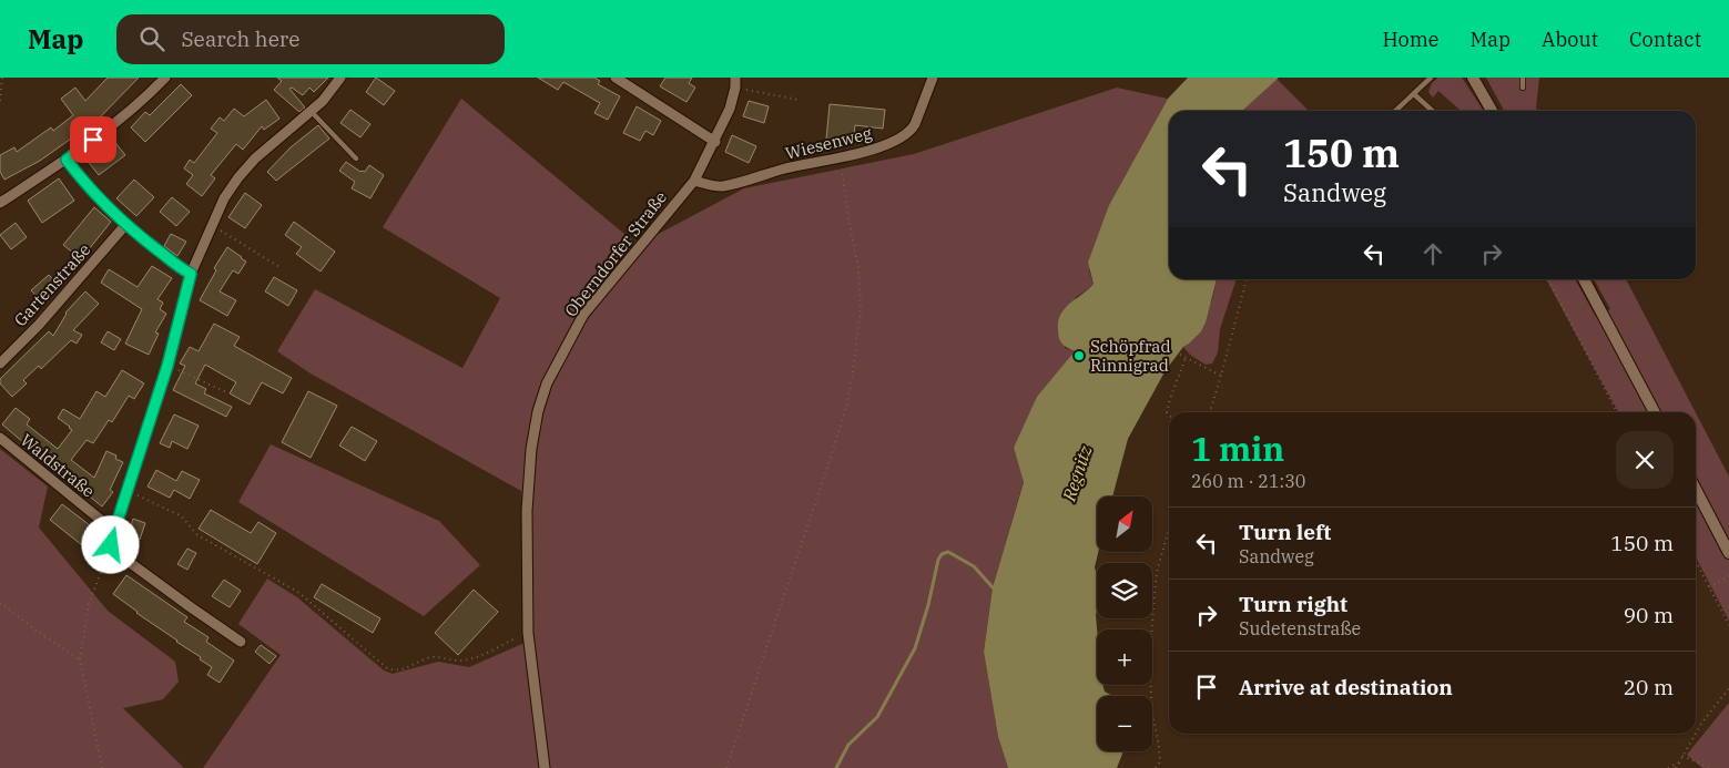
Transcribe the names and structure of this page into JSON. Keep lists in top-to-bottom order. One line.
{"streets":{"street":["Wiesenweg","Oberndorfer Straße","Gartenstraße","Waldstraße"]},"crossings":[["Wiesenweg","Oberndorfer Straße"]],"water":["Regnitz"],"places":["Schöpfrad Rinnigrad"],"north":"top right","page":{"header":"Map","search":"Search here","nav":["Home","Map","About","Contact"],"turn":["150 m","Sandweg"],"heading":["1 min","260 m · 21:30"],"map_buttons":["+","−"],"list":[{"name":"Turn left","note":"Sandweg","value":"150 m"},{"name":"Turn right","note":"Sudetenstraße","value":"90 m"},{"name":"Arrive at destination","value":"20 m"}]}}
